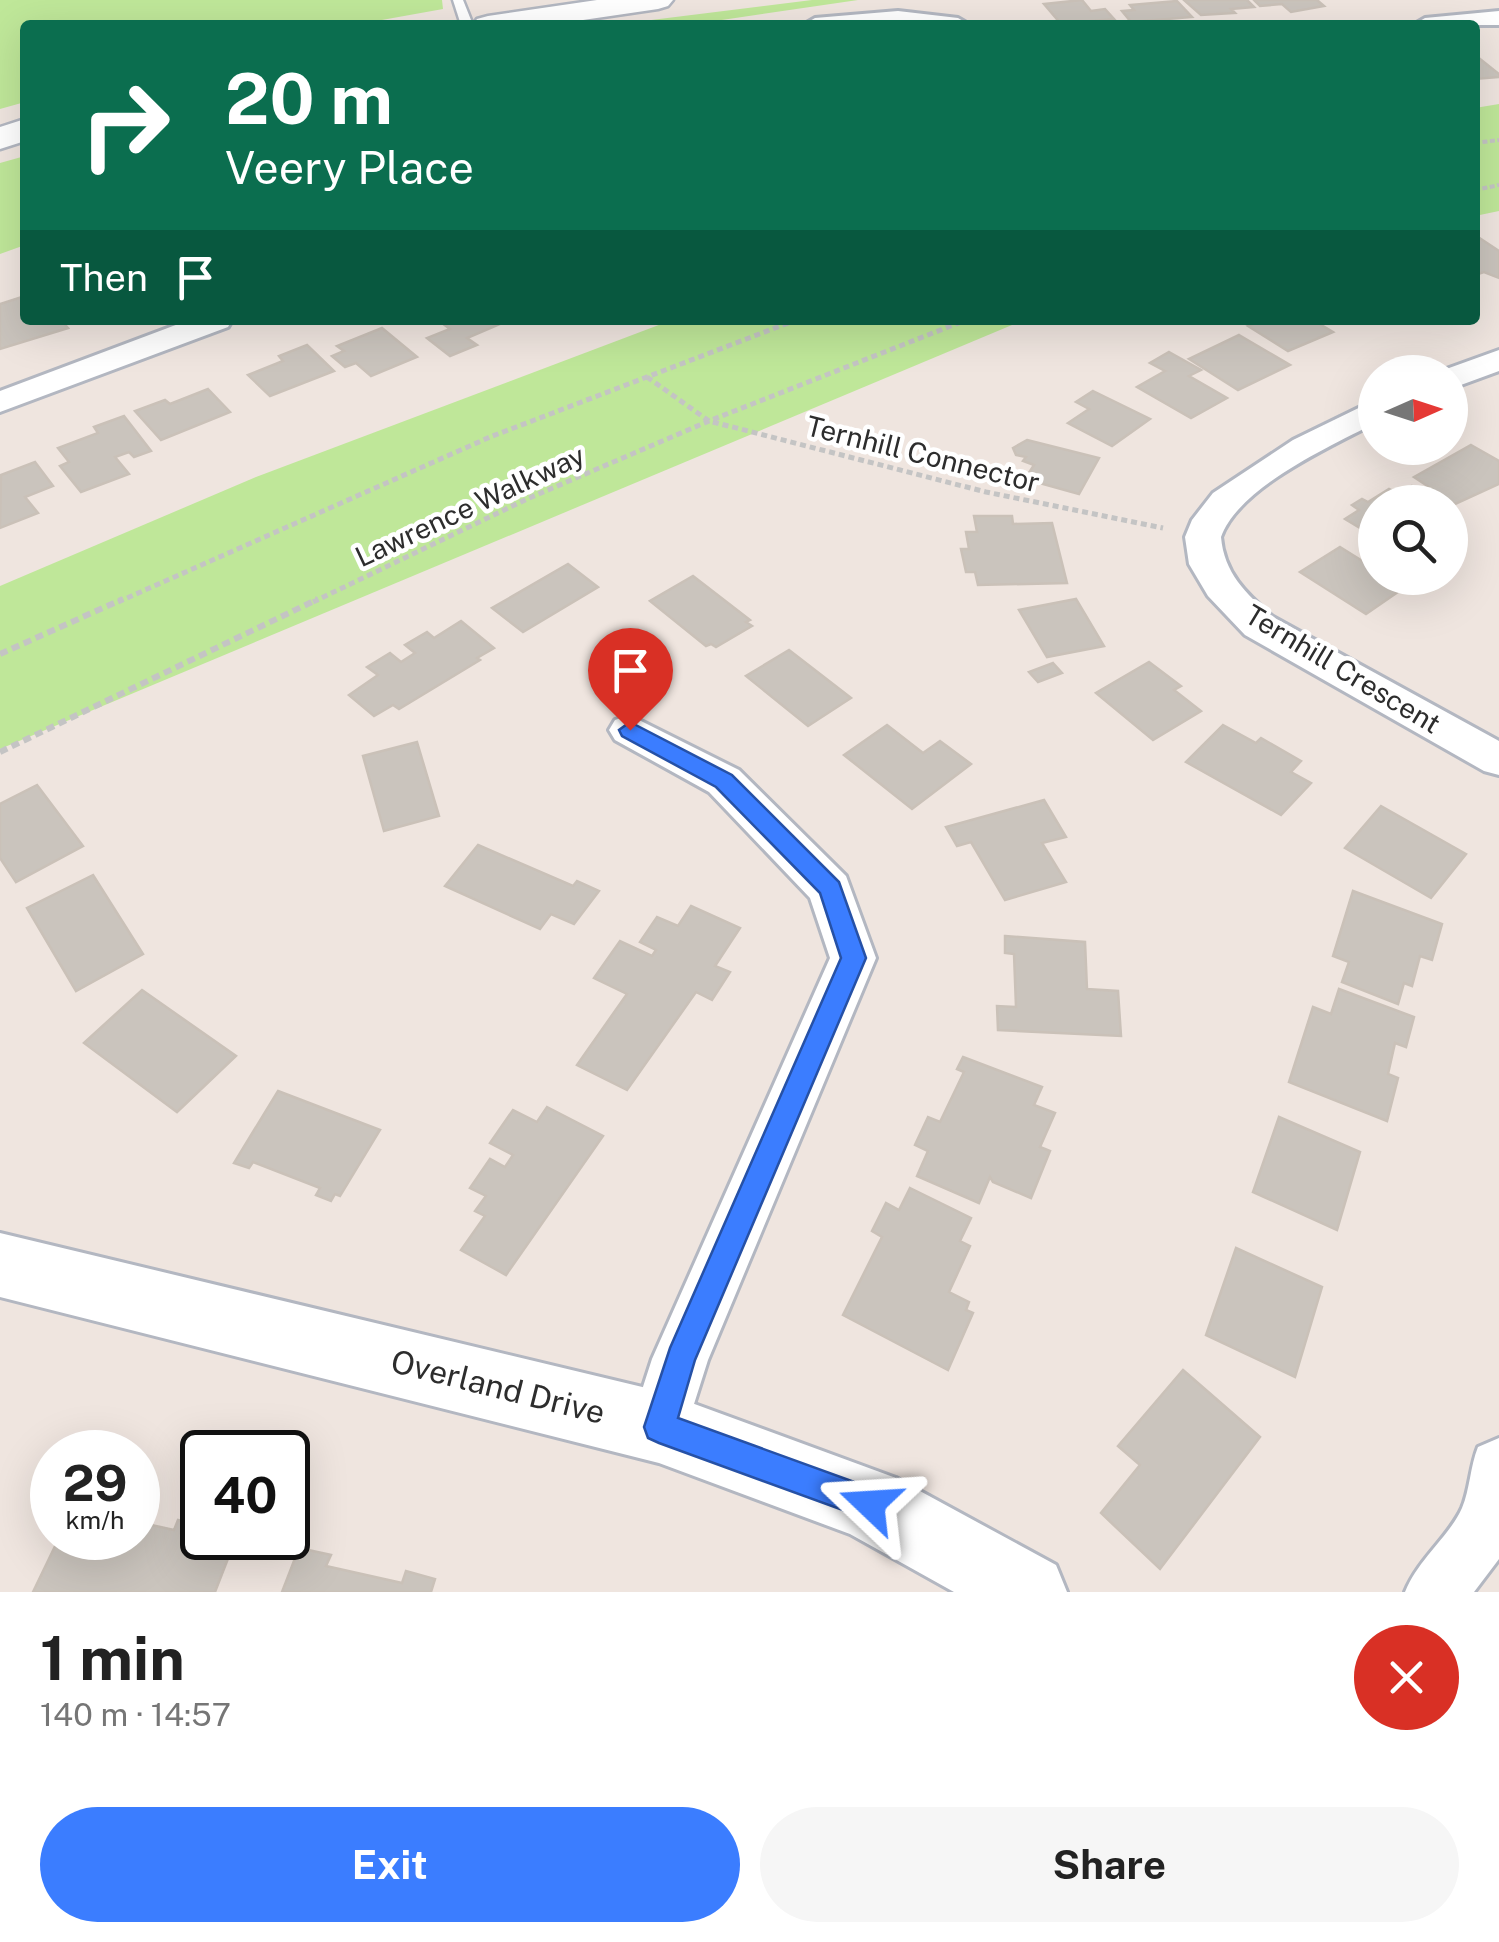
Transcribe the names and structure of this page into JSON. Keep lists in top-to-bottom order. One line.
{"streets":{"street":["Ternhill Crescent","Overland Drive"],"path":["Ternhill Connector","Lawrence Walkway"]},"crossings":[["Ternhill Connector","Lawrence Walkway"],["Ternhill Connector","Ternhill Crescent"]],"north":"right","page":{"turn":["20 m","Veery Place"],"then":"Then","speed":"29 km/h","limit":"40","heading":["1 min","140 m · 14:57"],"buttons":["Exit","Share"]}}
